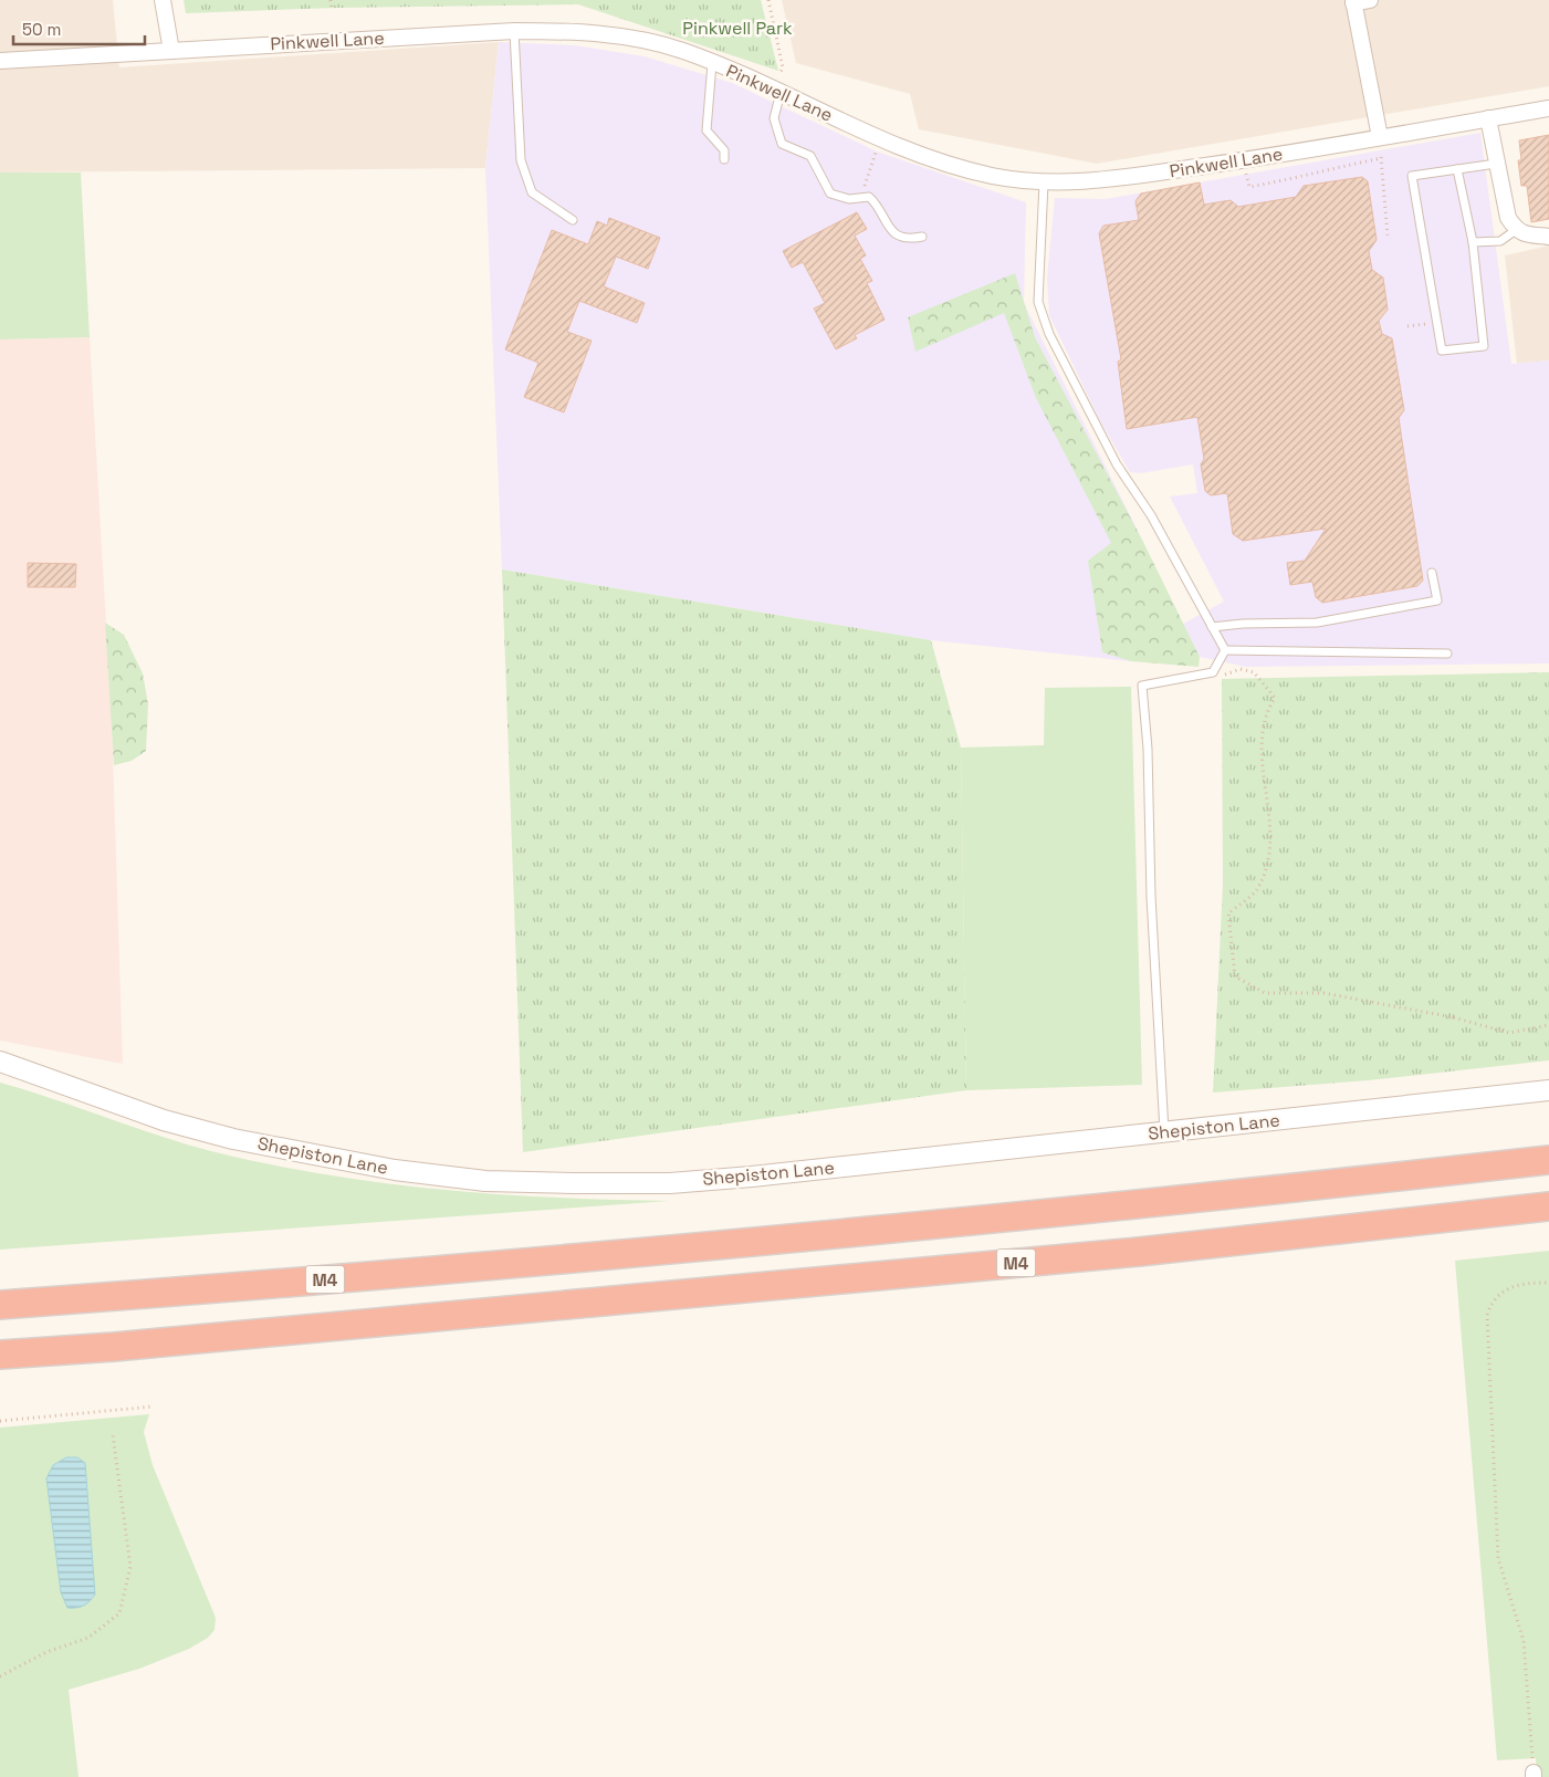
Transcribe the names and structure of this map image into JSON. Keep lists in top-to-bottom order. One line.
{"streets":{"highway":["M4"],"street":["Pinkwell Lane","Shepiston Lane"]},"parks":["Pinkwell Park"],"scale_bar":"50 m"}
